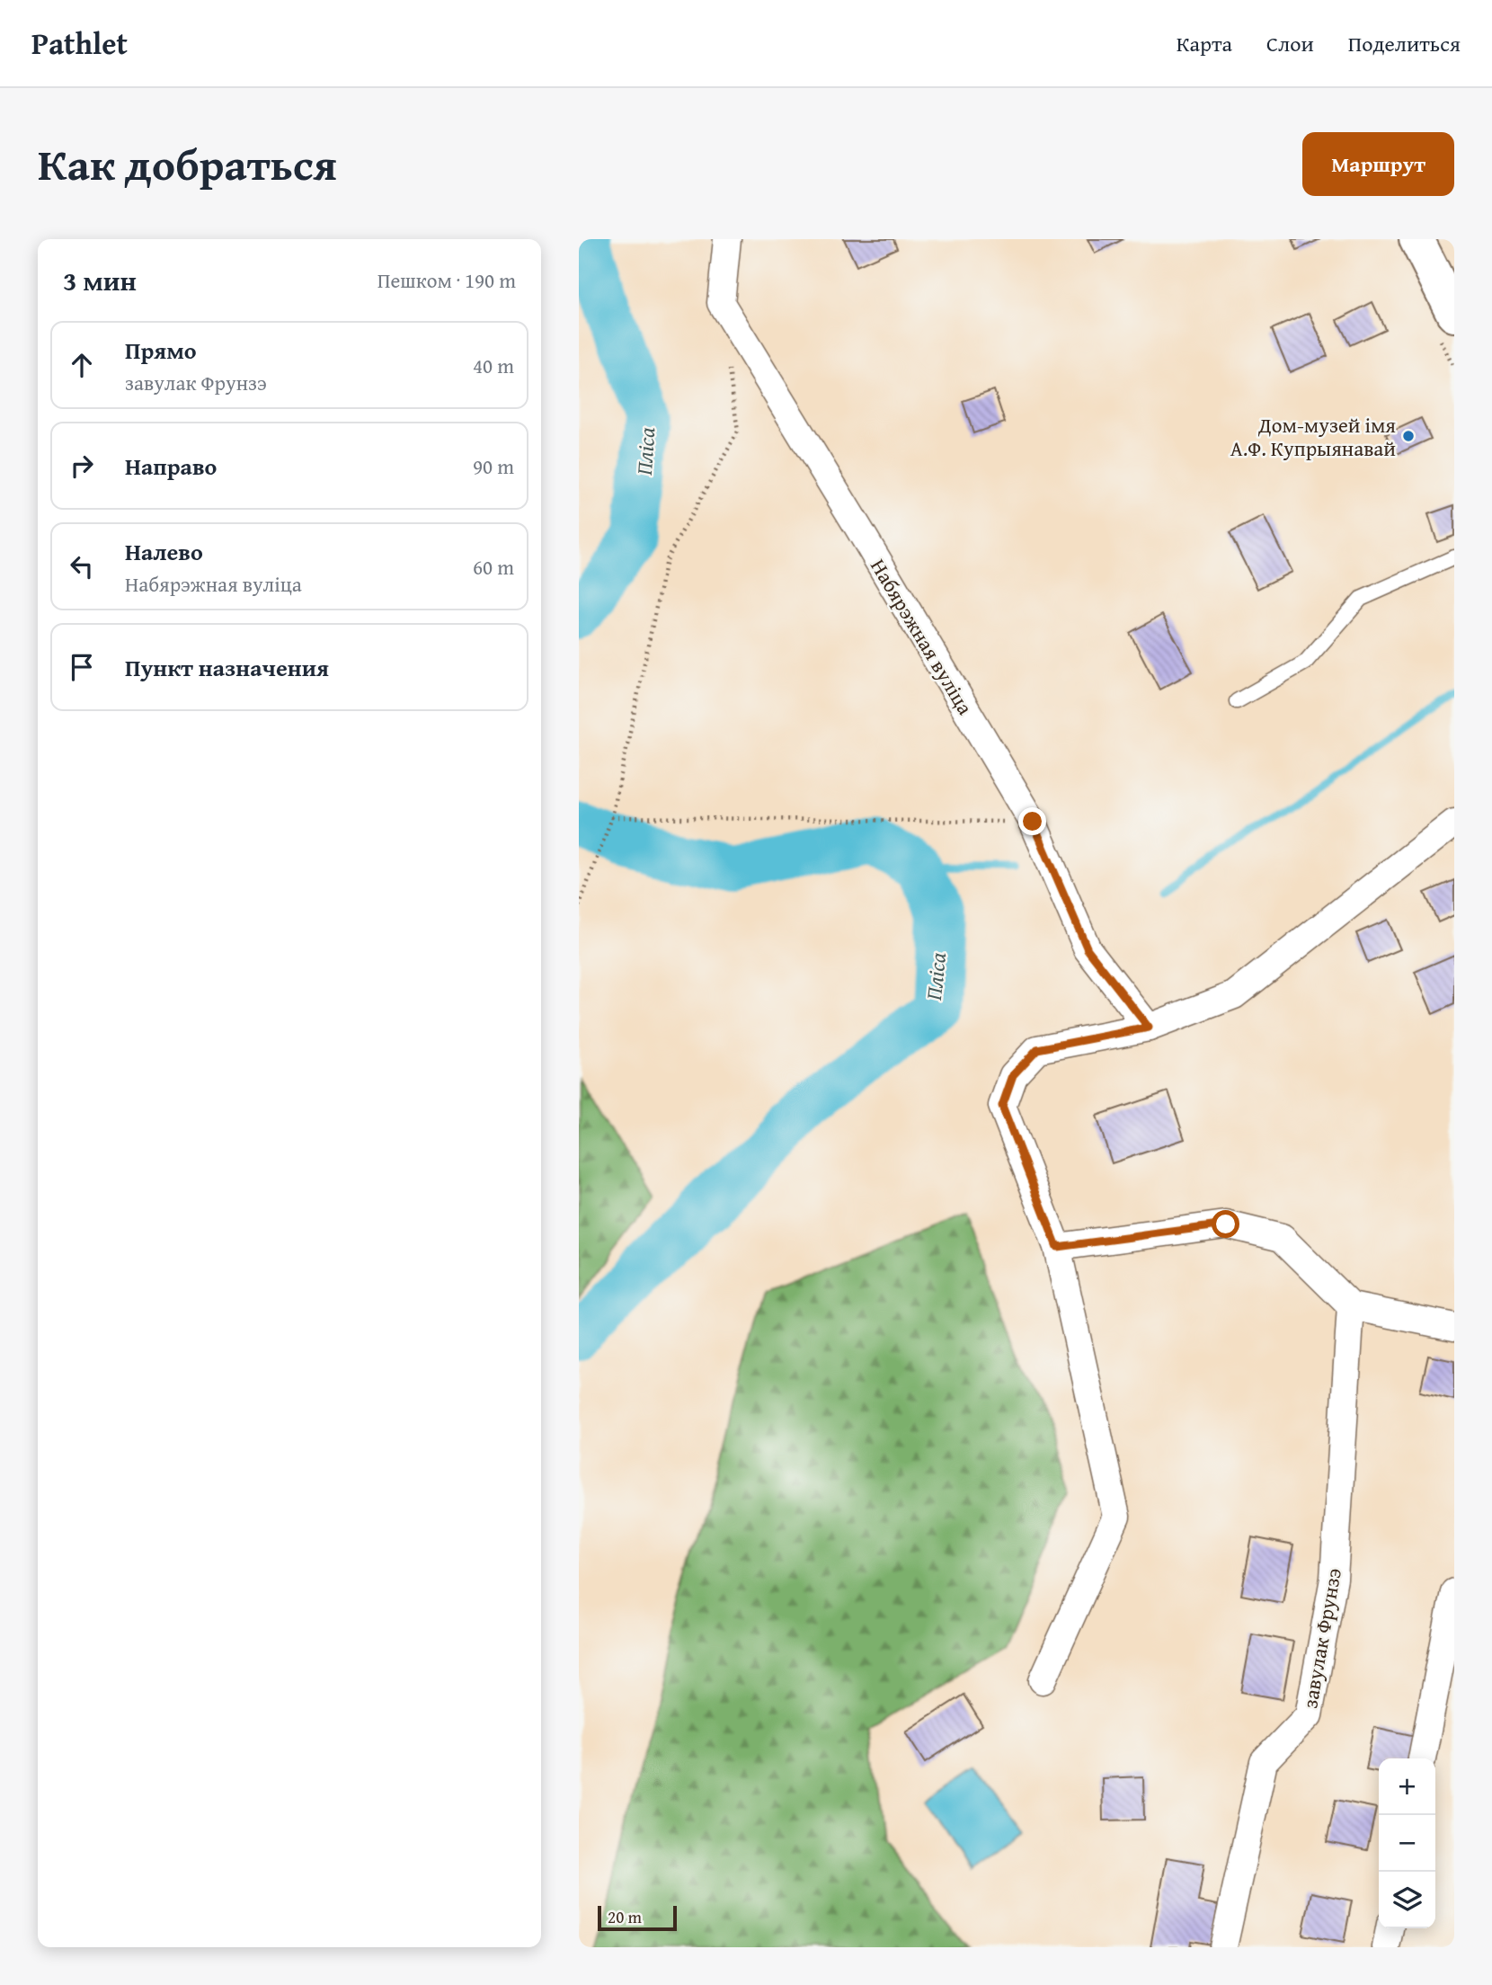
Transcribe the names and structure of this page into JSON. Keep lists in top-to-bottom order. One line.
{"streets":{"street":["Набярэжная вуліца","завулак Фрунзэ"]},"water":["Пліса"],"places":["Дом-музей імя А.Ф. Купрыянавай"],"scale_bar":"20 m","page":{"header":"Pathlet","nav":["Карта","Слои","Поделиться"],"title":"Как добраться","buttons":"Маршрут","heading":["3 мин","Пешком · 190 m"],"list":[["Прямо","завулак Фрунзэ","40 m"],["Направо","90 m"],["Налево","Набярэжная вуліца","60 m"],"Пункт назначения"],"map_buttons":["+","−"],"scale":"20 m"}}
